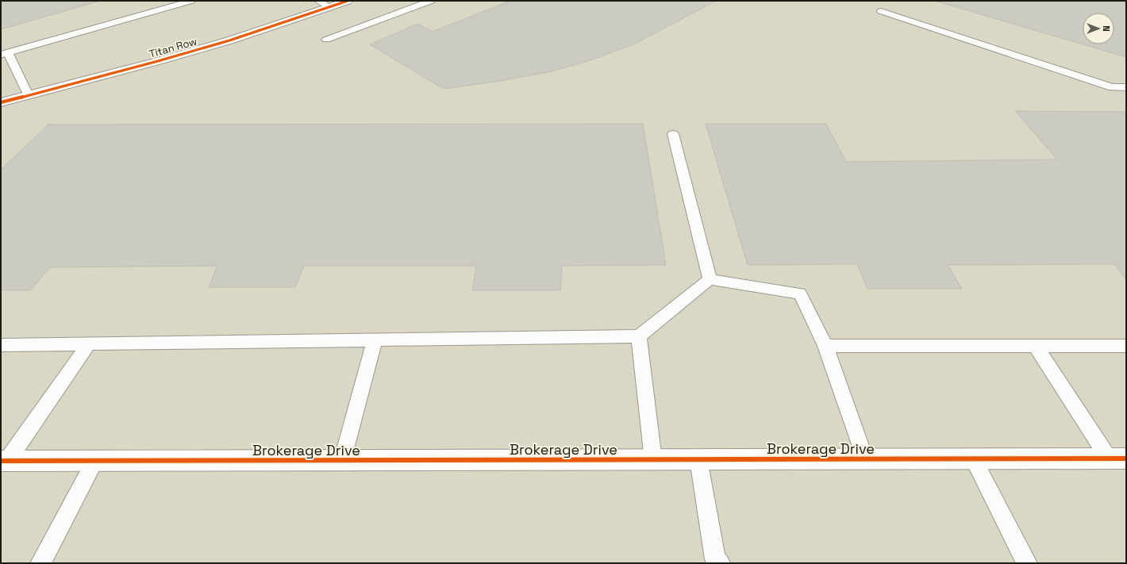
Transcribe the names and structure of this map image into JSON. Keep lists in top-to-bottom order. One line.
{"streets":{"street":["Titan Row","Brokerage Drive"]},"north":"right"}
